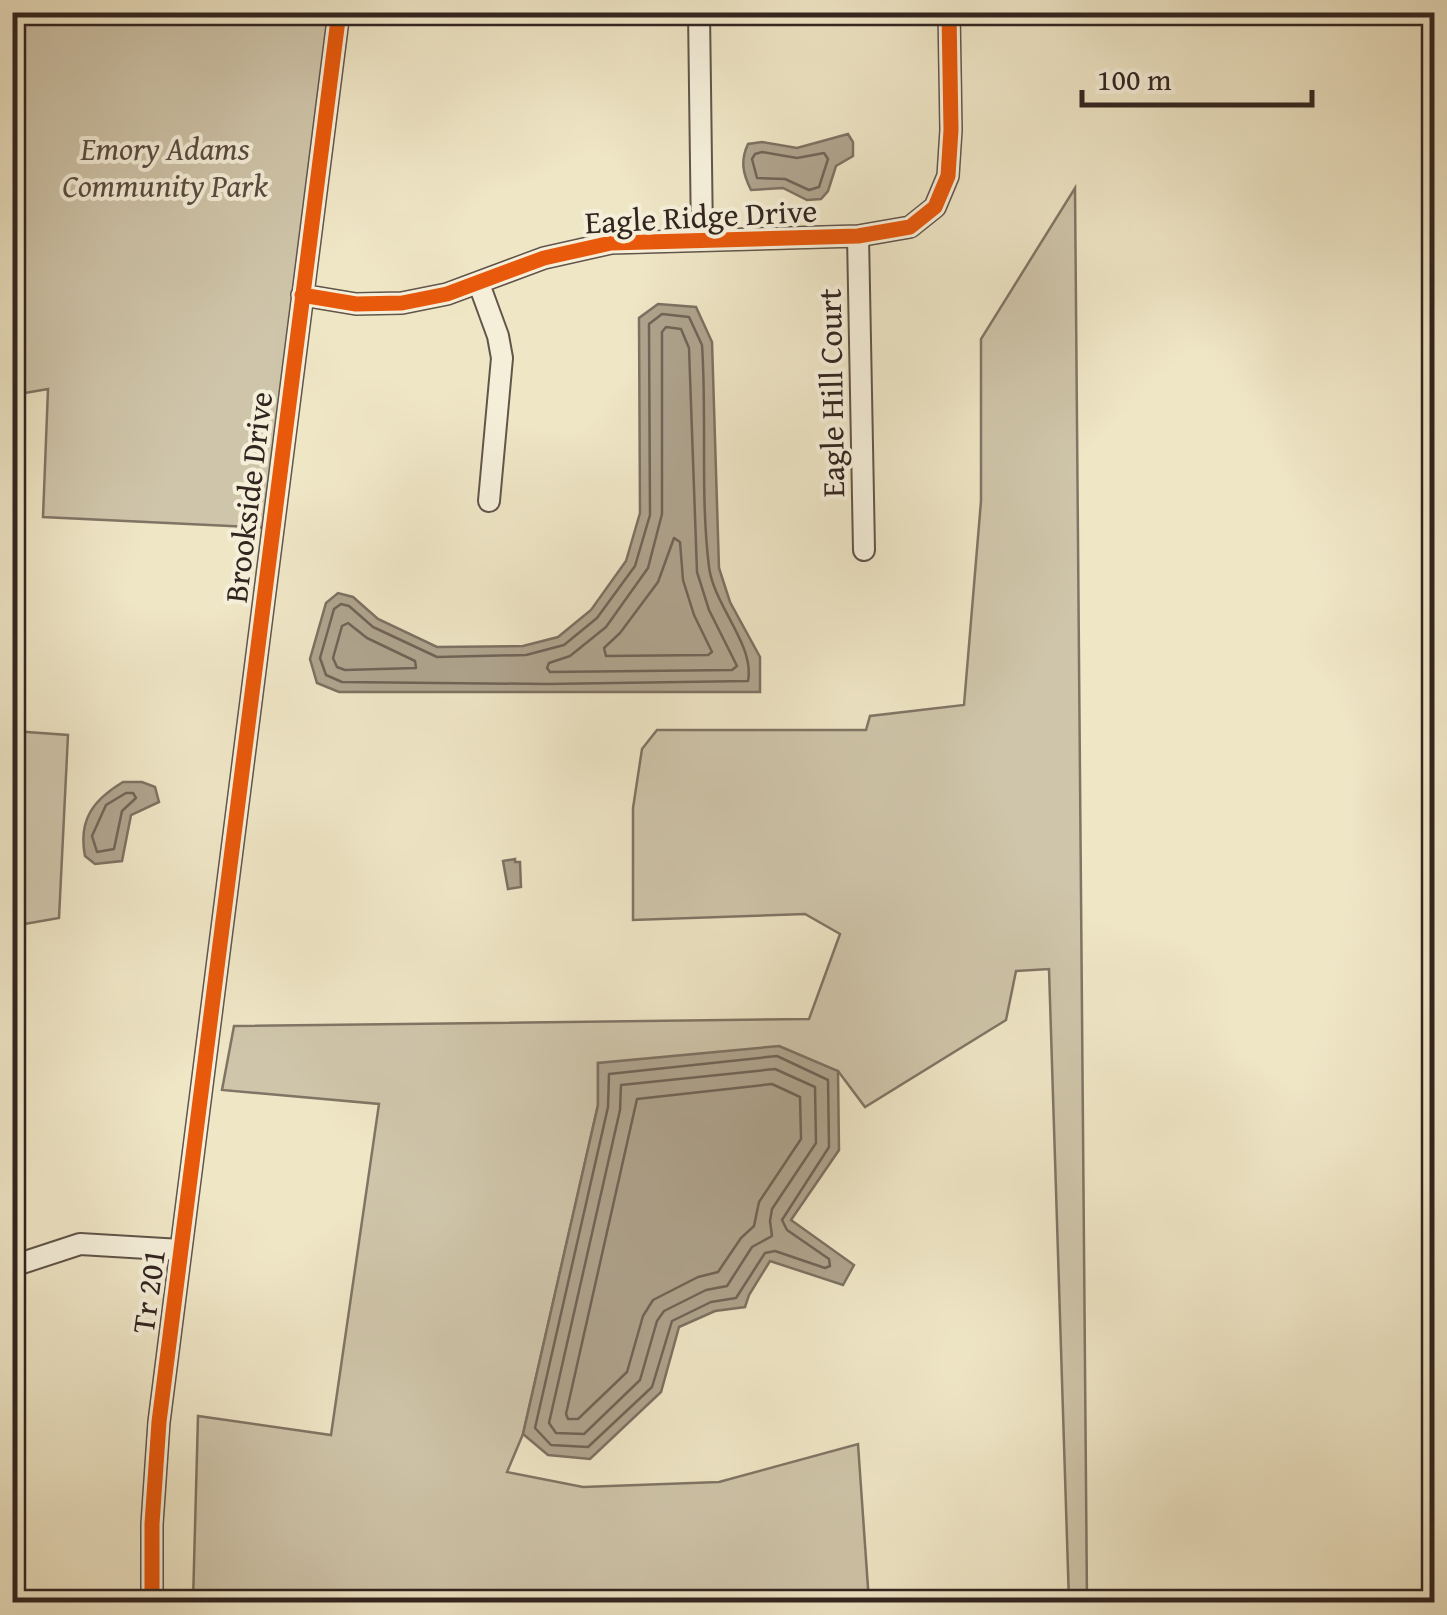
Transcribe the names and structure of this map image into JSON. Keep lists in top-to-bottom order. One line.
{"streets":{"street":["Eagle Ridge Drive","Eagle Hill Court","Brookside Drive","Tr 201"]},"crossings":[["Eagle Ridge Drive","Eagle Hill Court"],["Eagle Ridge Drive","Brookside Drive"],["Brookside Drive","Tr 201"]],"parks":["Emory Adams Community Park"],"scale_bar":"100 m"}
